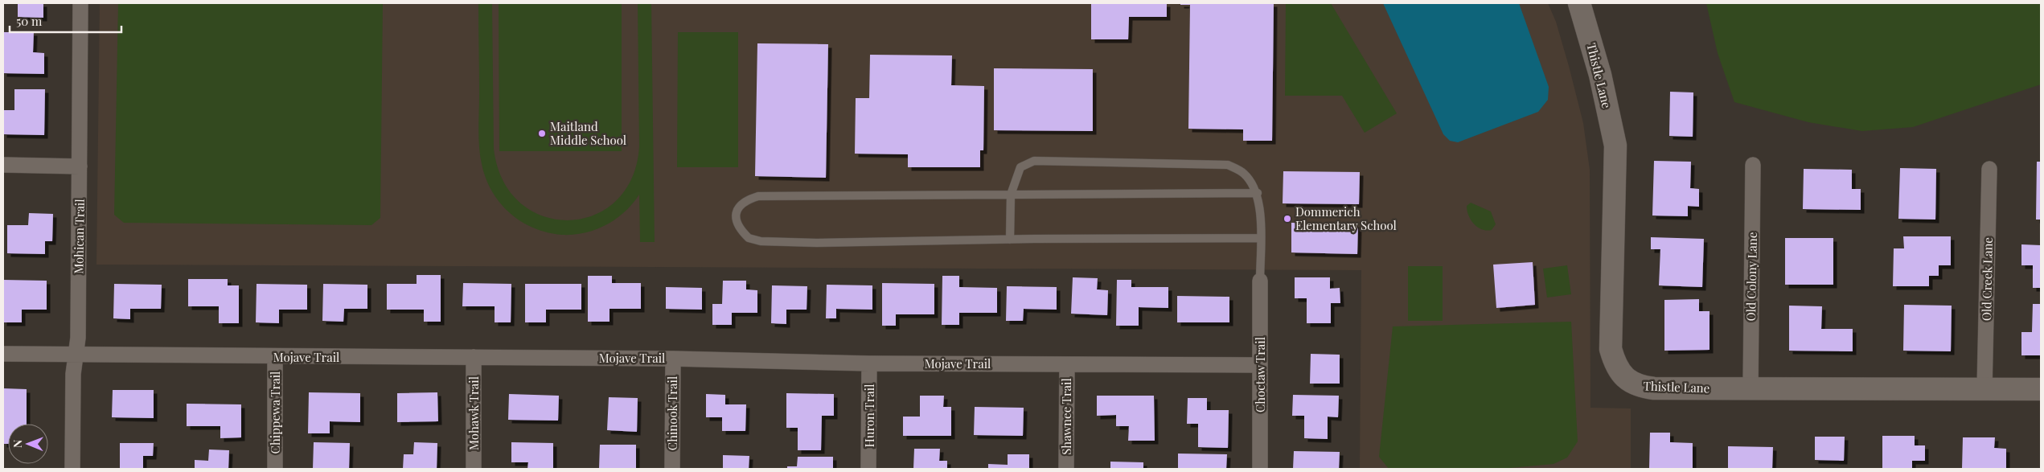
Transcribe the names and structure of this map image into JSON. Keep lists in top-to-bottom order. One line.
{"streets":{"street":["Thistle Lane","Mohican Trail","Old Colony Lane","Old Creek Lane","Mojave Trail","Choctaw Trail","Chippewa Trail","Mohawk Trail","Chinook Trail","Huron Trail","Shawnee Trail"]},"crossings":[["Thistle Lane","Old Colony Lane"],["Thistle Lane","Old Creek Lane"],["Mohican Trail","Mojave Trail"],["Mojave Trail","Choctaw Trail"],["Mojave Trail","Chippewa Trail"],["Mojave Trail","Mohawk Trail"],["Mojave Trail","Chinook Trail"],["Mojave Trail","Huron Trail"],["Mojave Trail","Shawnee Trail"]],"places":["Maitland Middle School","Dommerich Elementary School"],"scale_bar":"50 m","north":"left"}
